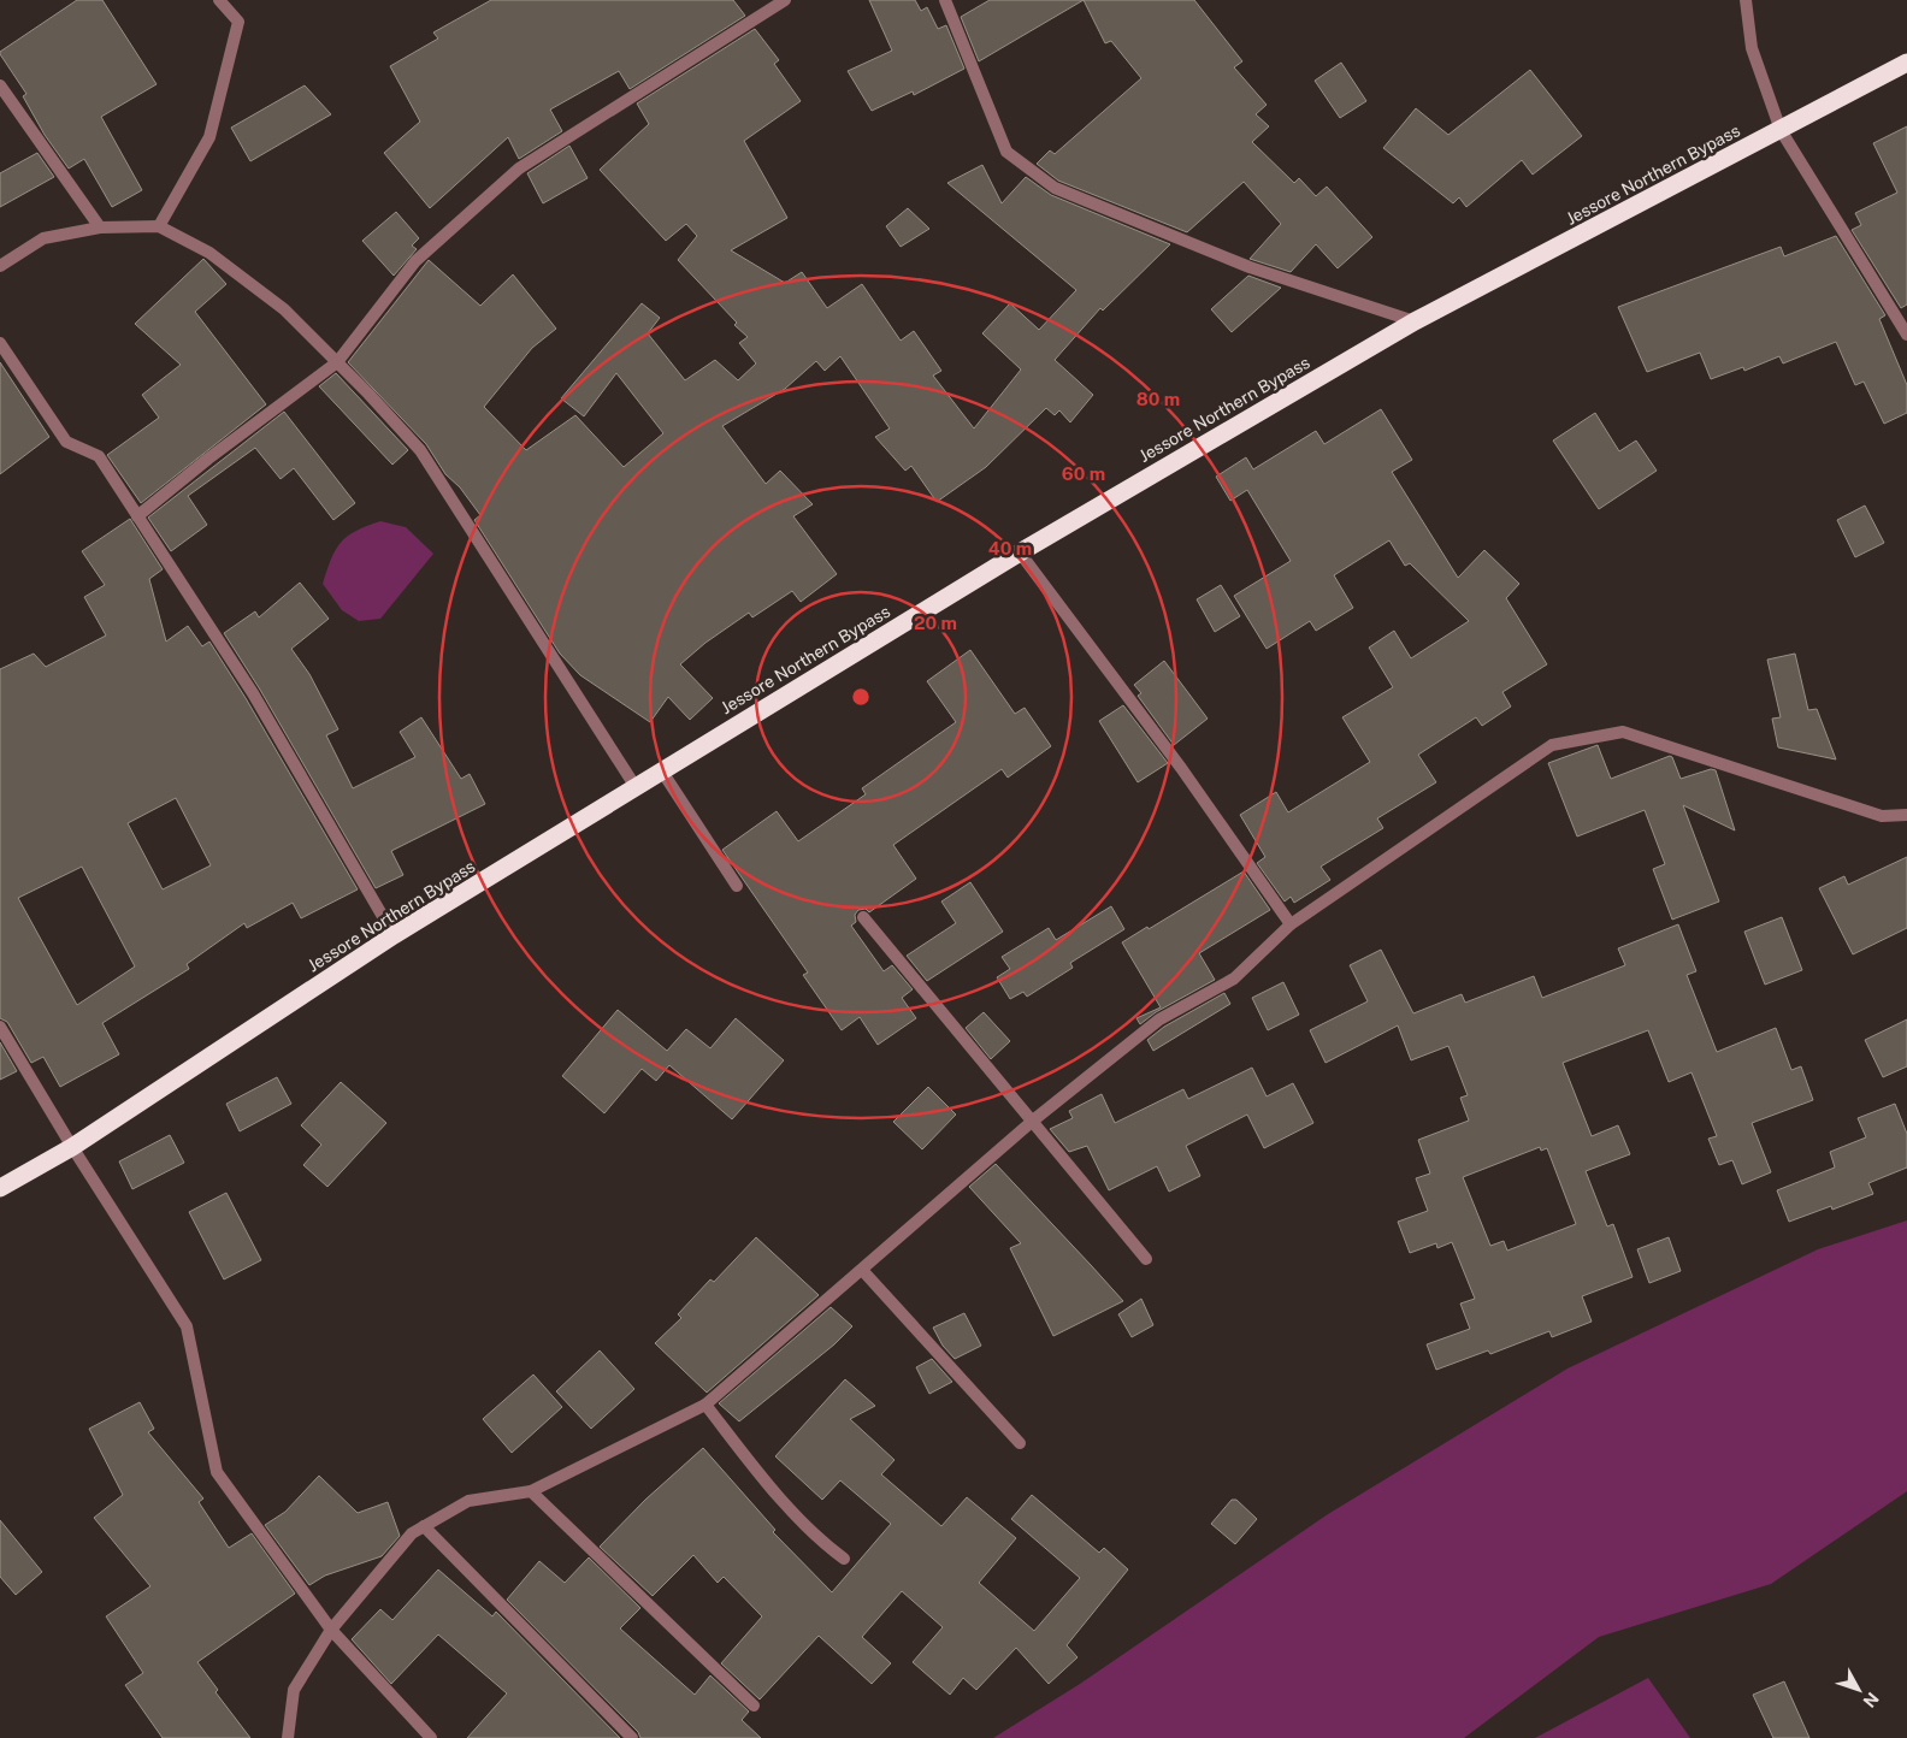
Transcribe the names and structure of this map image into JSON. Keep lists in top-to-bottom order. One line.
{"streets":{"highway":["Jessore Northern Bypass"]},"north":"bottom right","rings":["80 m","60 m","40 m","20 m"]}
